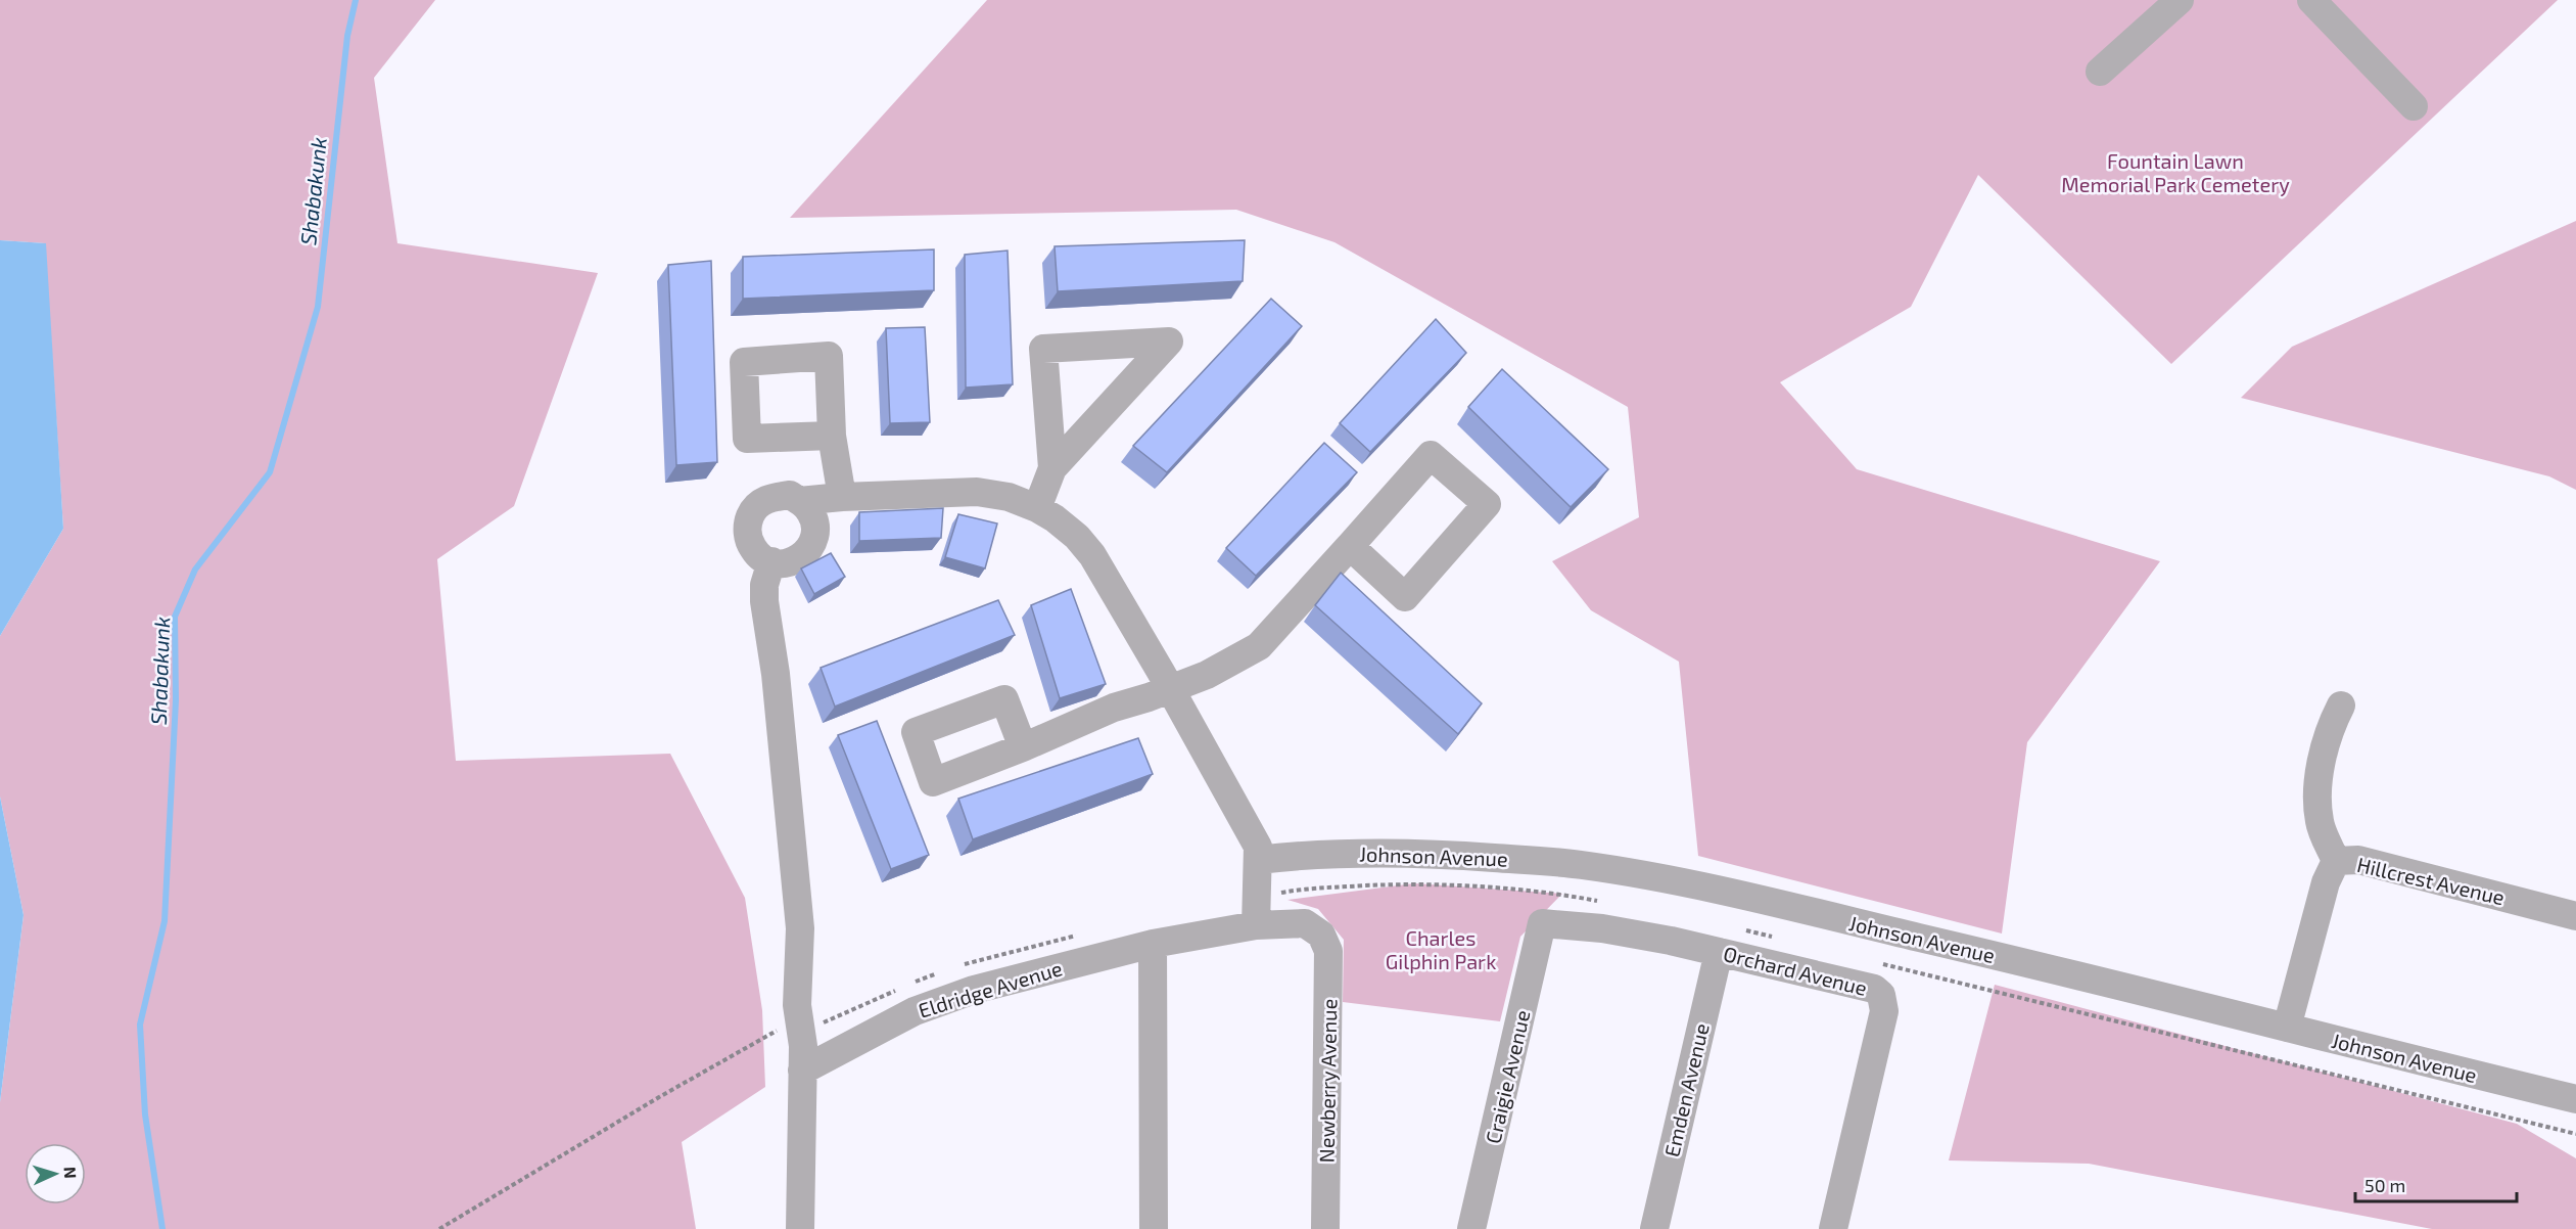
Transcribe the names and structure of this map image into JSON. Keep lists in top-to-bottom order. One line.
{"streets":{"street":["Johnson Avenue","Hillcrest Avenue","Orchard Avenue","Eldridge Avenue","Craigie Avenue","Newberry Avenue","Emden Avenue"]},"crossings":[["Orchard Avenue","Craigie Avenue"],["Orchard Avenue","Emden Avenue"],["Eldridge Avenue","Newberry Avenue"]],"water":["Shabakunk"],"parks":["Fountain Lawn Memorial Park Cemetery","Charles Gilphin Park"],"scale_bar":"50 m","north":"right"}
